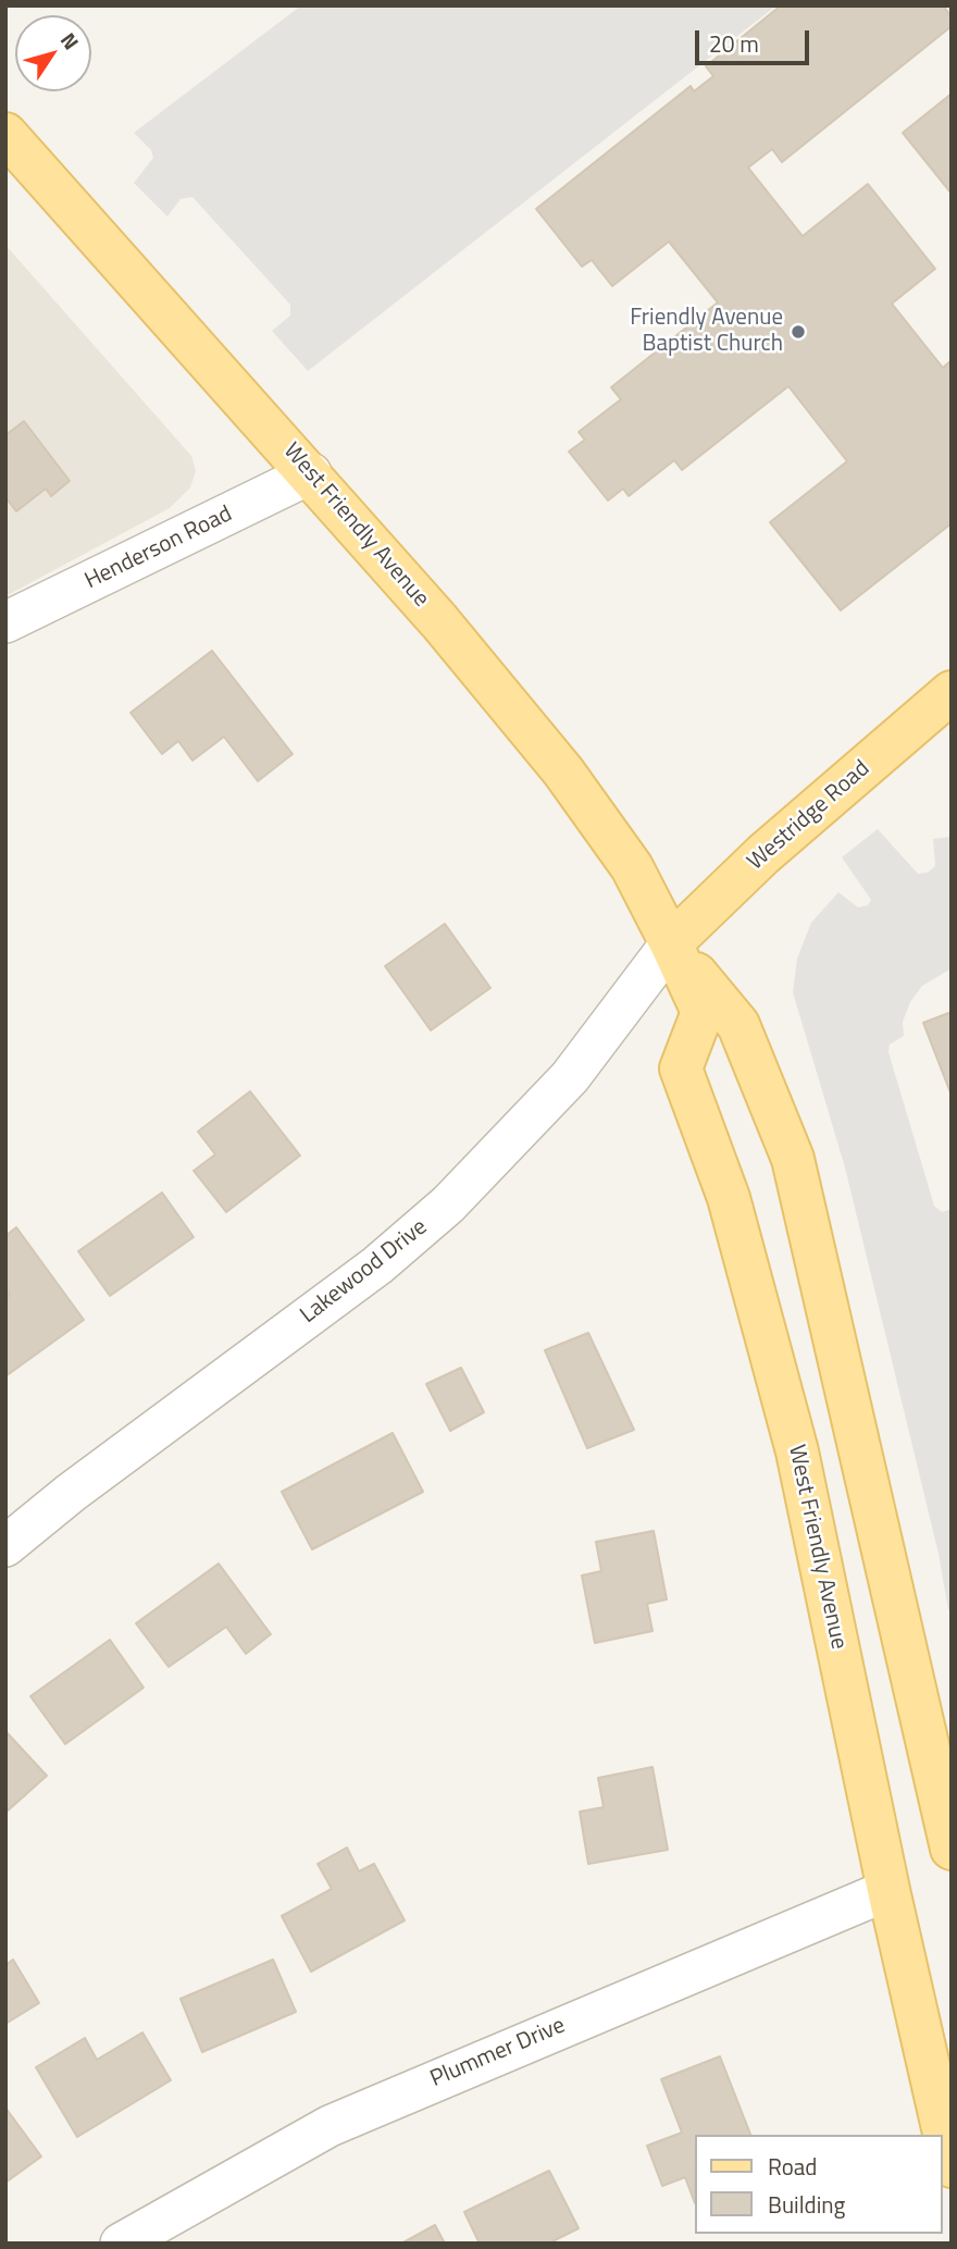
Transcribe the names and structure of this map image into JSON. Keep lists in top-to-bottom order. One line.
{"streets":{"main road":["West Friendly Avenue","Westridge Road"],"street":["Henderson Road","Lakewood Drive","Plummer Drive"]},"crossings":[["West Friendly Avenue","Henderson Road"],["West Friendly Avenue","Westridge Road"],["West Friendly Avenue","Lakewood Drive"],["West Friendly Avenue","Plummer Drive"],["Westridge Road","Lakewood Drive"]],"places":["Friendly Avenue Baptist Church"],"legend":["Road","Building"],"scale_bar":"20 m","north":"top right"}
